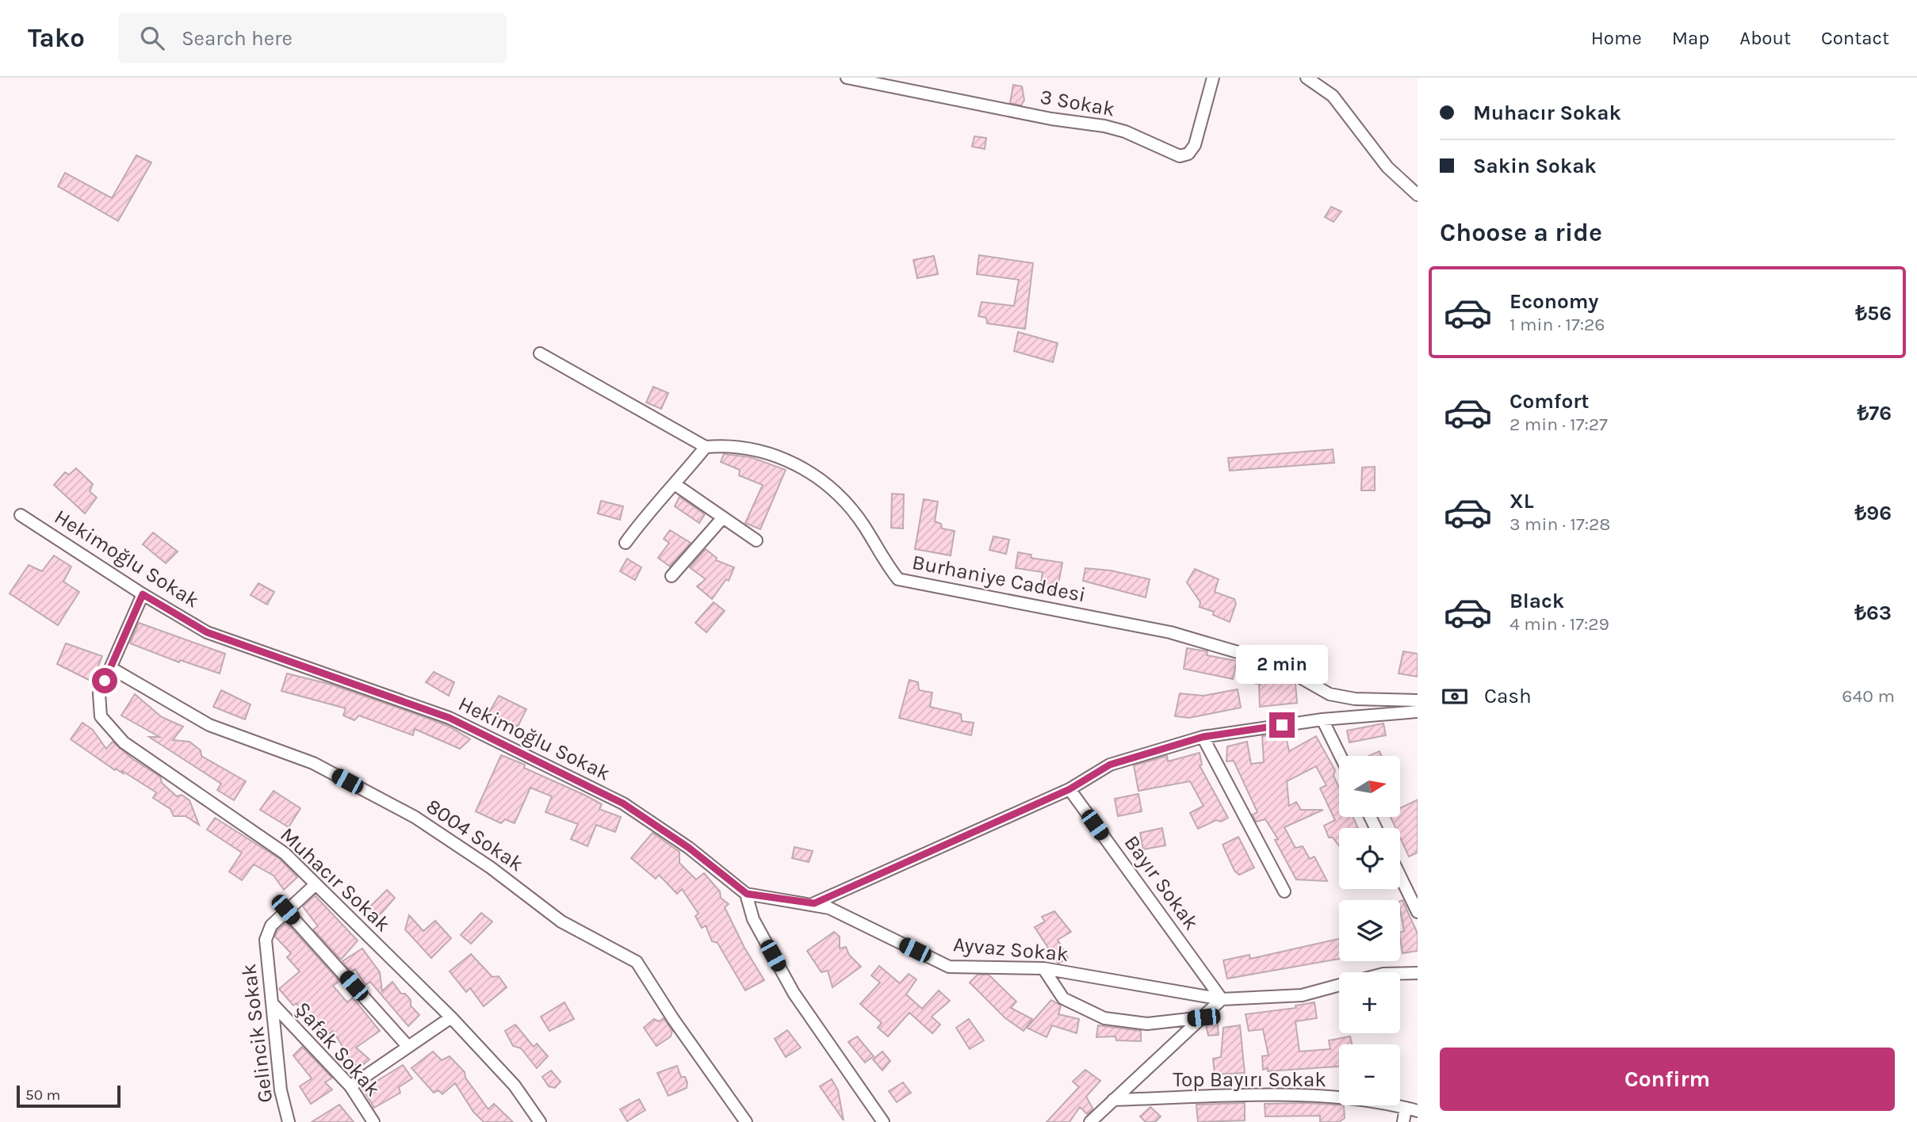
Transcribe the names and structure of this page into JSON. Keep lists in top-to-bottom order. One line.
{"streets":{"street":["3 Sokak","Hekimoğlu Sokak","Burhaniye Caddesi","8004 Sokak","Muhacır Sokak","Bayır Sokak","Ayvaz Sokak","Gelincik Sokak","Şafak Sokak","Top Bayırı Sokak"]},"crossings":[["Hekimoğlu Sokak","Muhacır Sokak"],["Hekimoğlu Sokak","Ayvaz Sokak"],["8004 Sokak","Muhacır Sokak"],["Bayır Sokak","Ayvaz Sokak"],["Gelincik Sokak","Şafak Sokak"]],"scale_bar":"50 m","north":"right","page":{"header":"Tako","search":"Search here","nav":["Home","Map","About","Contact"],"banner":["Muhacır Sokak","Sakin Sokak"],"heading":"Choose a ride","list":[{"name":"Economy","note":"1 min · 17:26","value":"₺56"},{"name":"Comfort","note":"2 min · 17:27","value":"₺76"},{"name":"XL","note":"3 min · 17:28","value":"₺96"},{"name":"Black","note":"4 min · 17:29","value":"₺63"}],"bubble":"2 min","pay":["Cash","640 m"],"map_buttons":["+","−"],"buttons":"Confirm","scale":"50 m"}}
